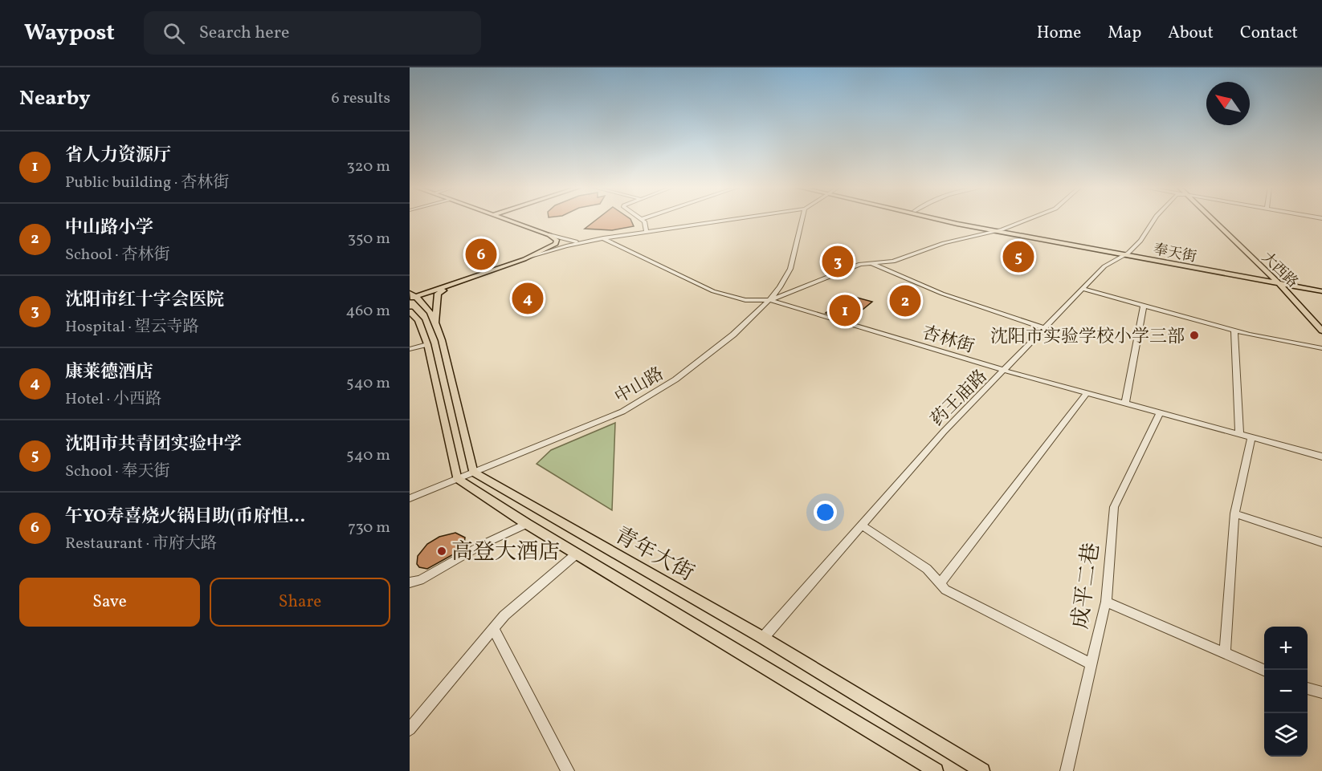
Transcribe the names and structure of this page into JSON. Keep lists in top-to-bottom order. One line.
{"streets":{"main road":["奉天街","大西路","青年大街"],"street":["杏林街","中山路","药王庙路","成平二巷"]},"crossings":[["奉天街","大西路"],["奉天街","药王庙路"],["杏林街","中山路"],["杏林街","药王庙路"],["杏林街","成平二巷"],["中山路","青年大街"],["药王庙路","青年大街"]],"places":["沈阳市实验学校小学三部","高登大酒店"],"north":"top left","page":{"header":"Waypost","search":"Search here","nav":["Home","Map","About","Contact"],"heading":["Nearby","6 results"],"list":[{"mark":"1","name":"省人力资源厅","note":"Public building · 杏林街","value":"320 m"},{"mark":"2","name":"中山路小学","note":"School · 杏林街","value":"350 m"},{"mark":"3","name":"沈阳市红十字会医院","note":"Hospital · 望云寺路","value":"460 m"},{"mark":"4","name":"康莱德酒店","note":"Hotel · 小西路","value":"540 m"},{"mark":"5","name":"沈阳市共青团实验中学","note":"School · 奉天街","value":"540 m"},{"mark":"6","name":"午YO寿喜烧火锅目助(币府怛...","note":"Restaurant · 市府大路","value":"730 m"}],"pins":["6","5","3","4","2","1"],"buttons":["Save","Share"],"map_buttons":["+","−"]}}
